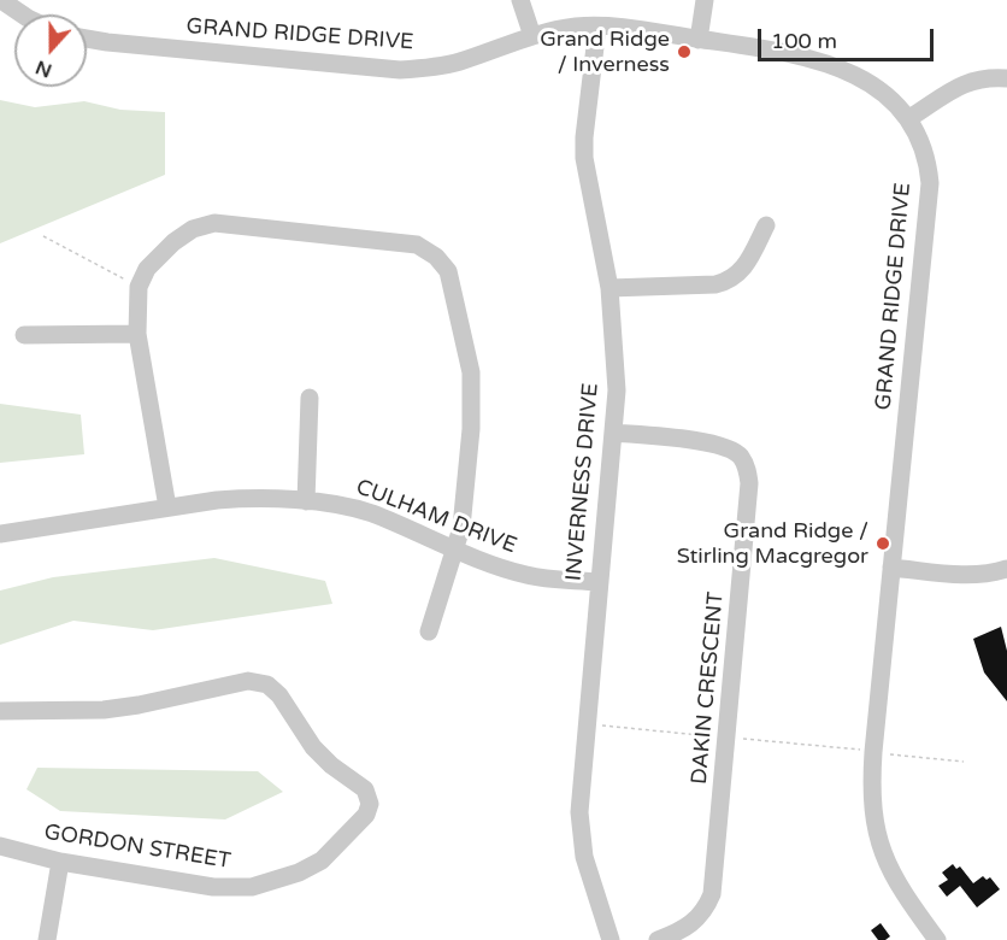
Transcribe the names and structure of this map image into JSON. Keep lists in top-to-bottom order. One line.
{"streets":{"street":["GRAND RIDGE DRIVE","INVERNESS DRIVE","CULHAM DRIVE","DAKIN CRESCENT","GORDON STREET"]},"crossings":[["GRAND RIDGE DRIVE","INVERNESS DRIVE"],["INVERNESS DRIVE","CULHAM DRIVE"],["INVERNESS DRIVE","DAKIN CRESCENT"]],"places":["Grand Ridge / Inverness","Grand Ridge / Stirling Macgregor"],"scale_bar":"100 m","north":"bottom"}
